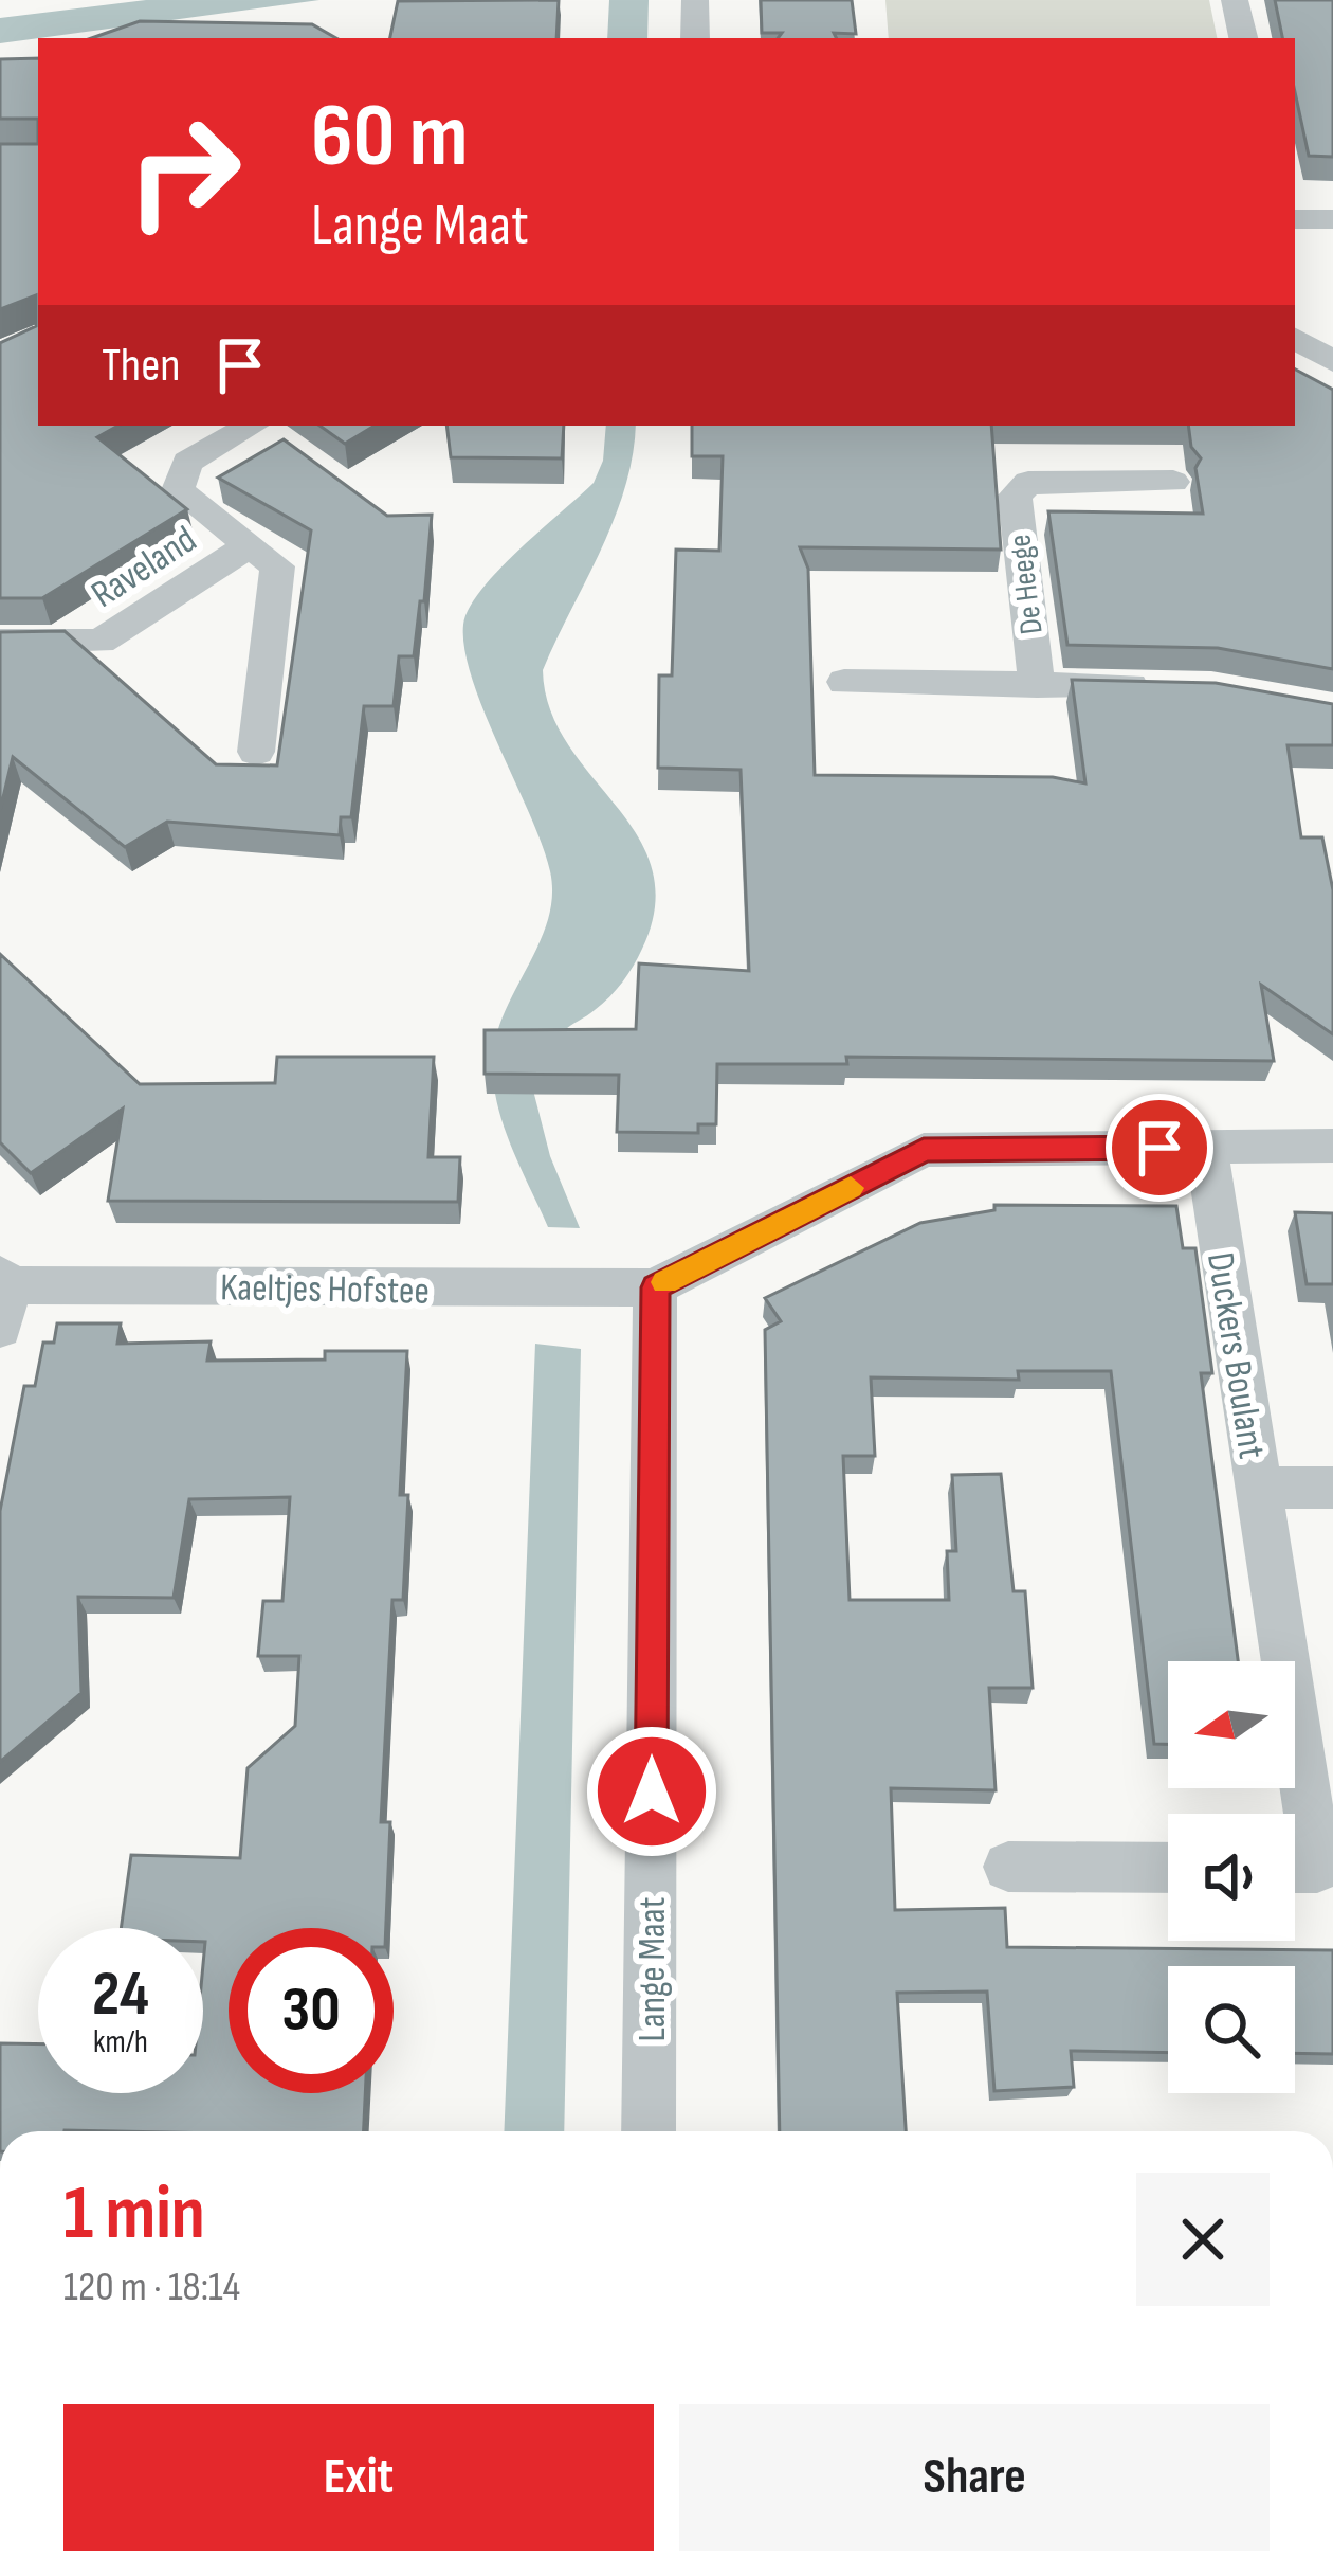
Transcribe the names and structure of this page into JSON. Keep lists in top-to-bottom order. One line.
{"streets":{"street":["Raveland","De Heege","Kaeltjes Hofstee","Duckers Boulant","Lange Maat"]},"crossings":[["Kaeltjes Hofstee","Lange Maat"]],"north":"left","page":{"turn":["60 m","Lange Maat"],"then":"Then","speed":"24 km/h","limit":"30","heading":["1 min","120 m · 18:14"],"buttons":["Exit","Share"]}}
